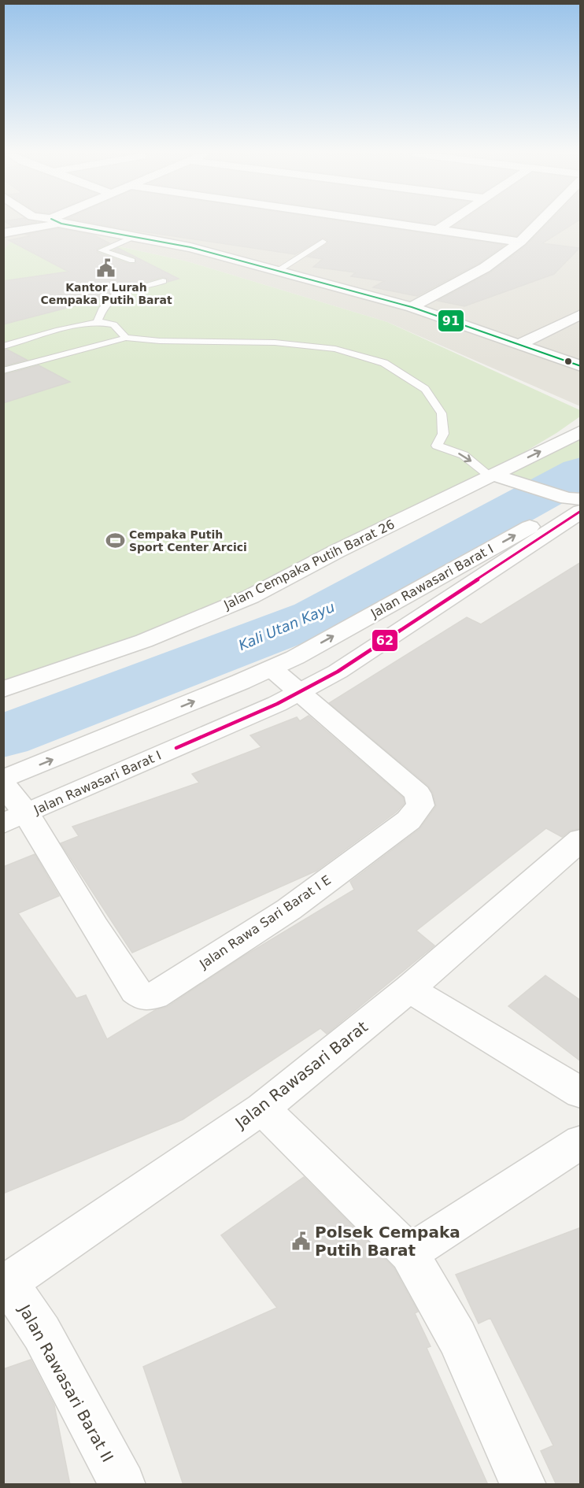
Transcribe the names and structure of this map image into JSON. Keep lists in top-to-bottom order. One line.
{"streets":{"street":["Jalan Cempaka Putih Barat 26","Jalan Rawasari Barat I","Jalan Rawa Sari Barat I E","Jalan Rawasari Barat","Jalan Rawasari Barat II"]},"crossings":[["Jalan Rawasari Barat I","Jalan Rawa Sari Barat I E"],["Jalan Rawasari Barat","Jalan Rawasari Barat II"]],"water":["Kali Utan Kayu"],"places":{"public building":["Kantor Lurah Cempaka Putih Barat","Polsek Cempaka Putih Barat"],"sports":["Cempaka Putih Sport Center Arcici"]},"lines":["transit line 91","transit line 62"]}
